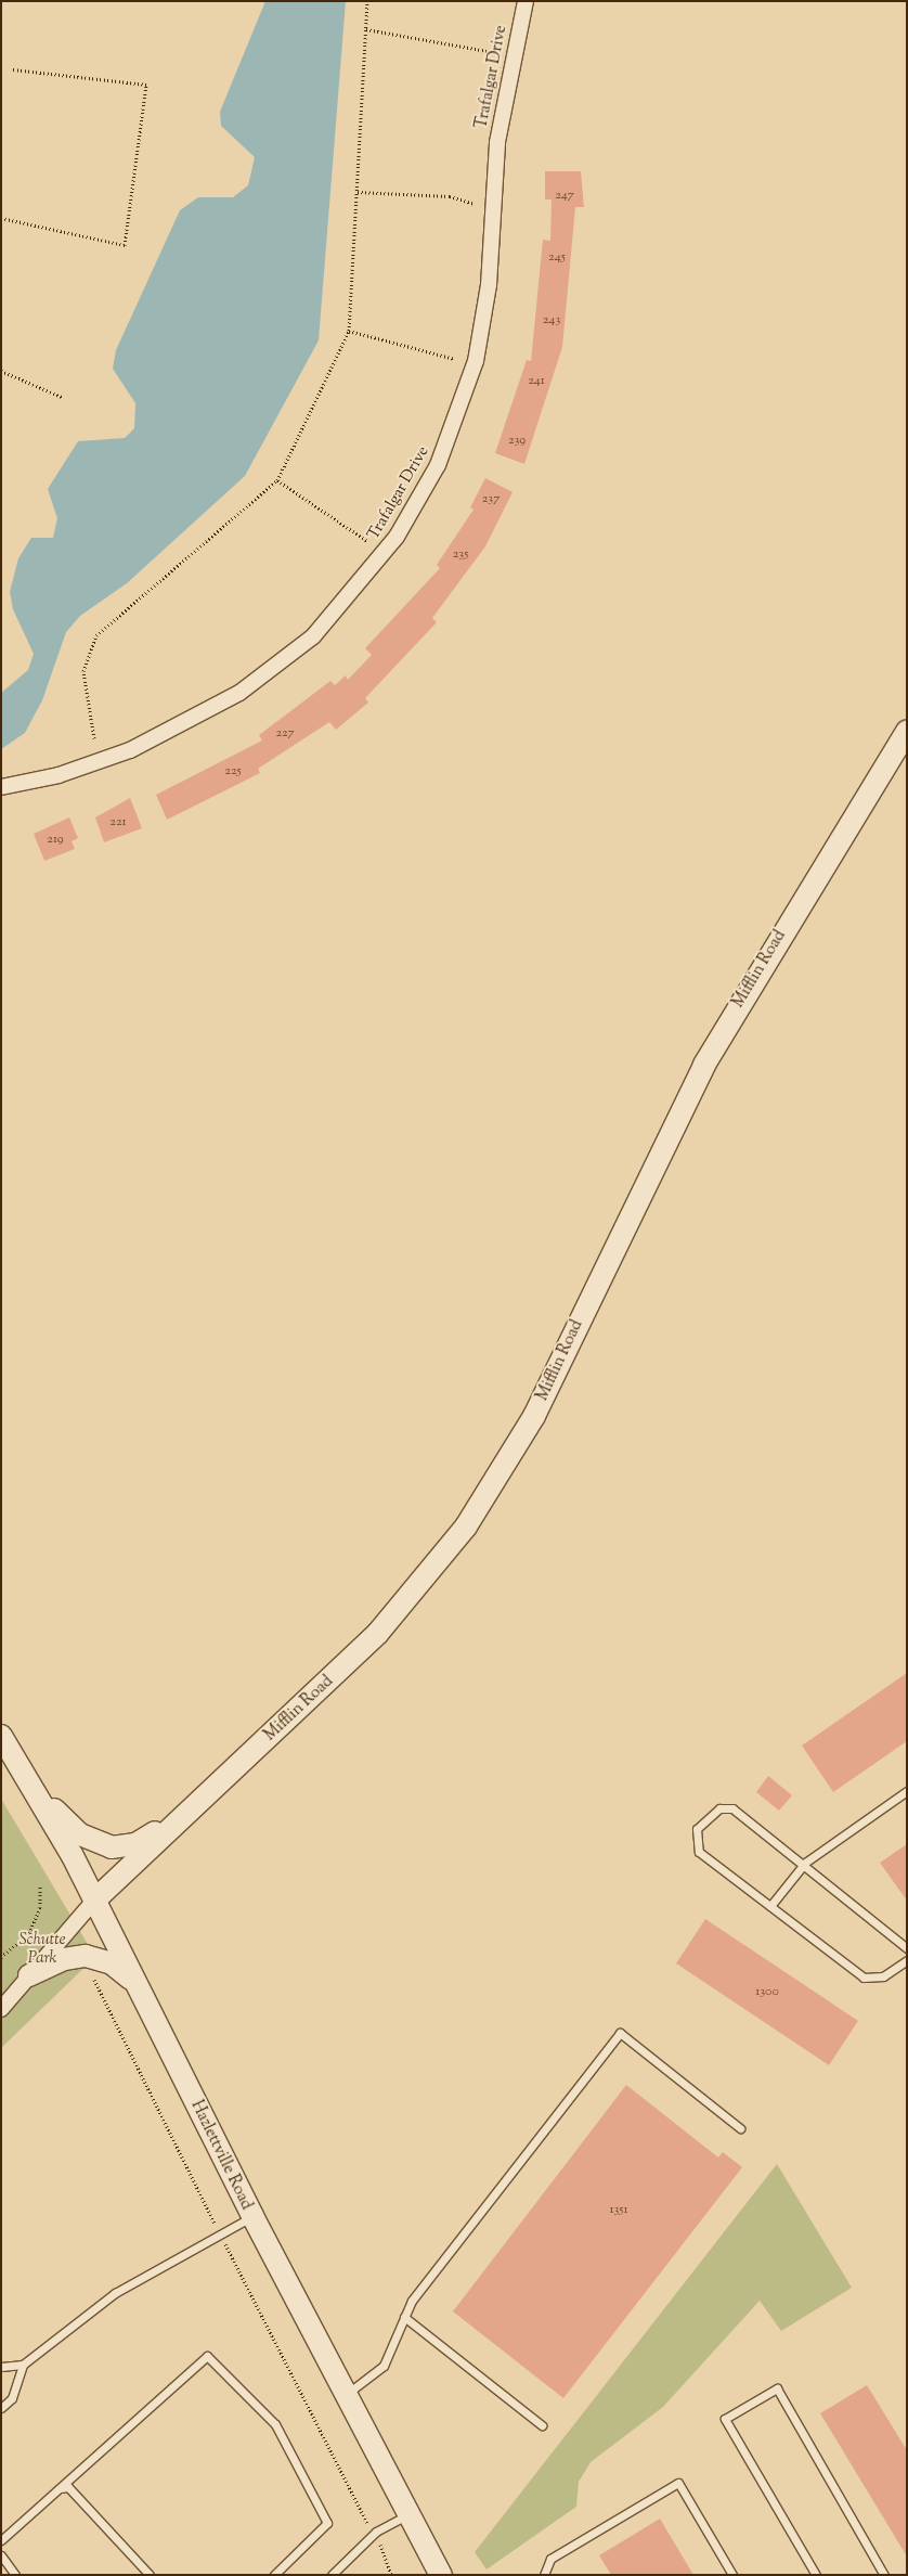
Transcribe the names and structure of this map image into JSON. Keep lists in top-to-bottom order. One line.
{"streets":{"main road":["Mifflin Road","Hazlettville Road"],"street":["Trafalgar Drive"]},"crossings":[["Mifflin Road","Hazlettville Road"]],"parks":["Schutte Park"],"house_numbers":["247","245","243","241","239","237","235","227","225","221","219","1300","1351"]}
